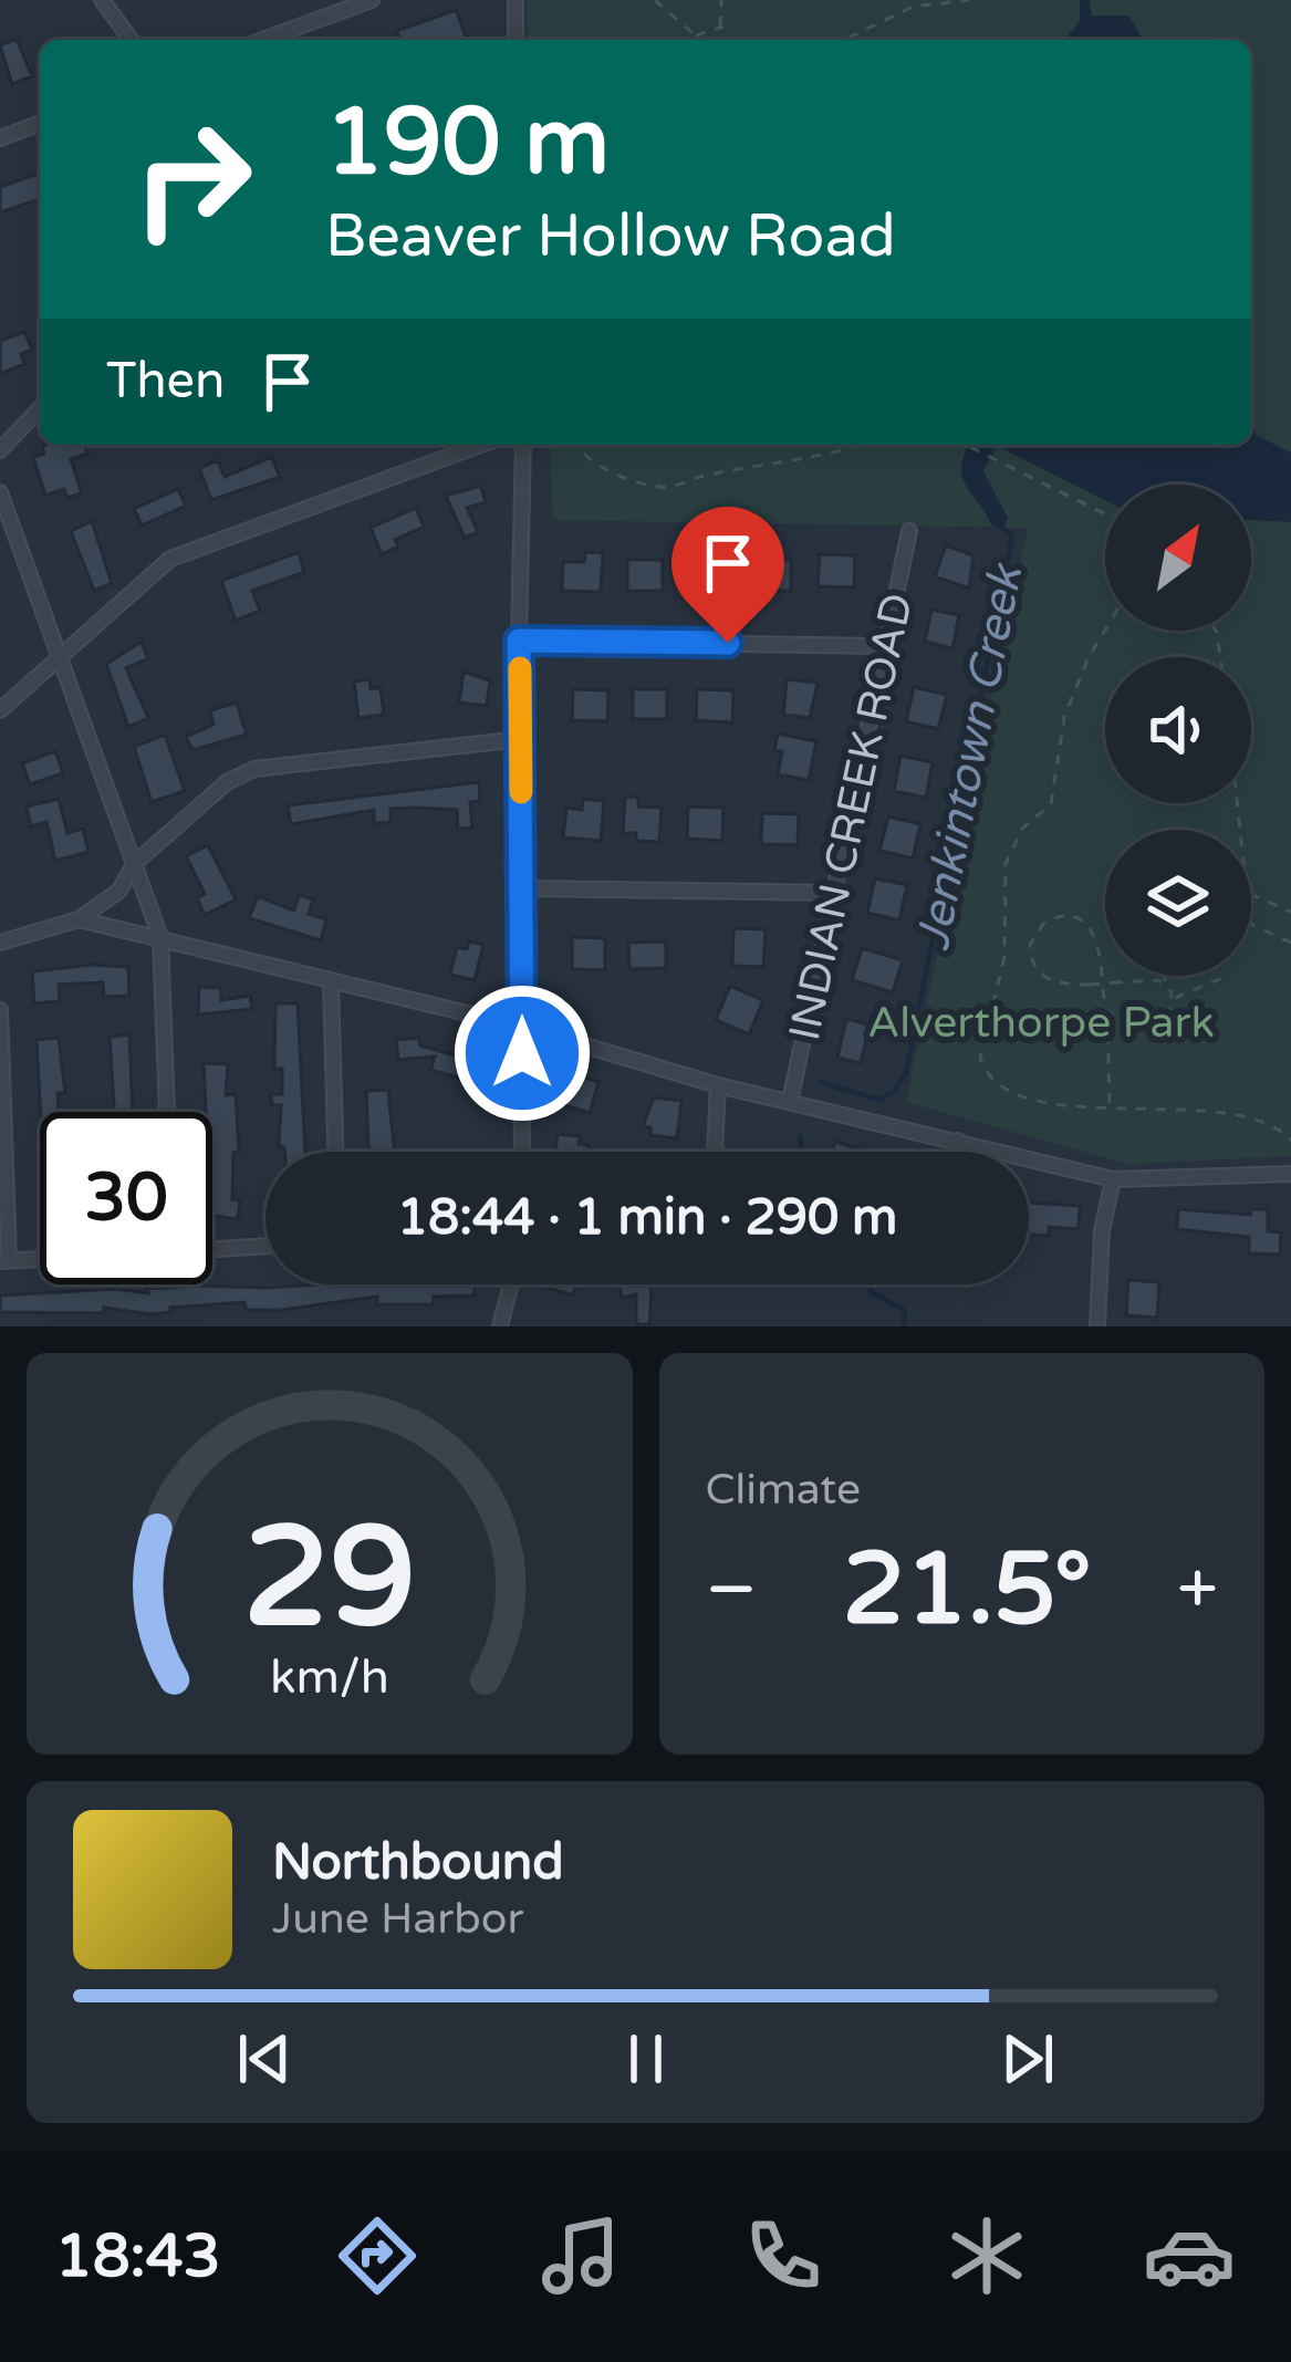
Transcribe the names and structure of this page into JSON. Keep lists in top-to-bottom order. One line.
{"streets":{"street":["INDIAN CREEK ROAD"]},"water":["Jenkintown Creek"],"parks":["Alverthorpe Park"],"north":"top right","page":{"turn":["190 m","Beaver Hollow Road"],"then":"Then","limit":"30","trip":"18:44 · 1 min · 290 m","tile":"Climate","heat":["−","21.5°","+"],"song":["Northbound","June Harbor"],"tabs":"18:43","gauge":["29","km/h"]}}
